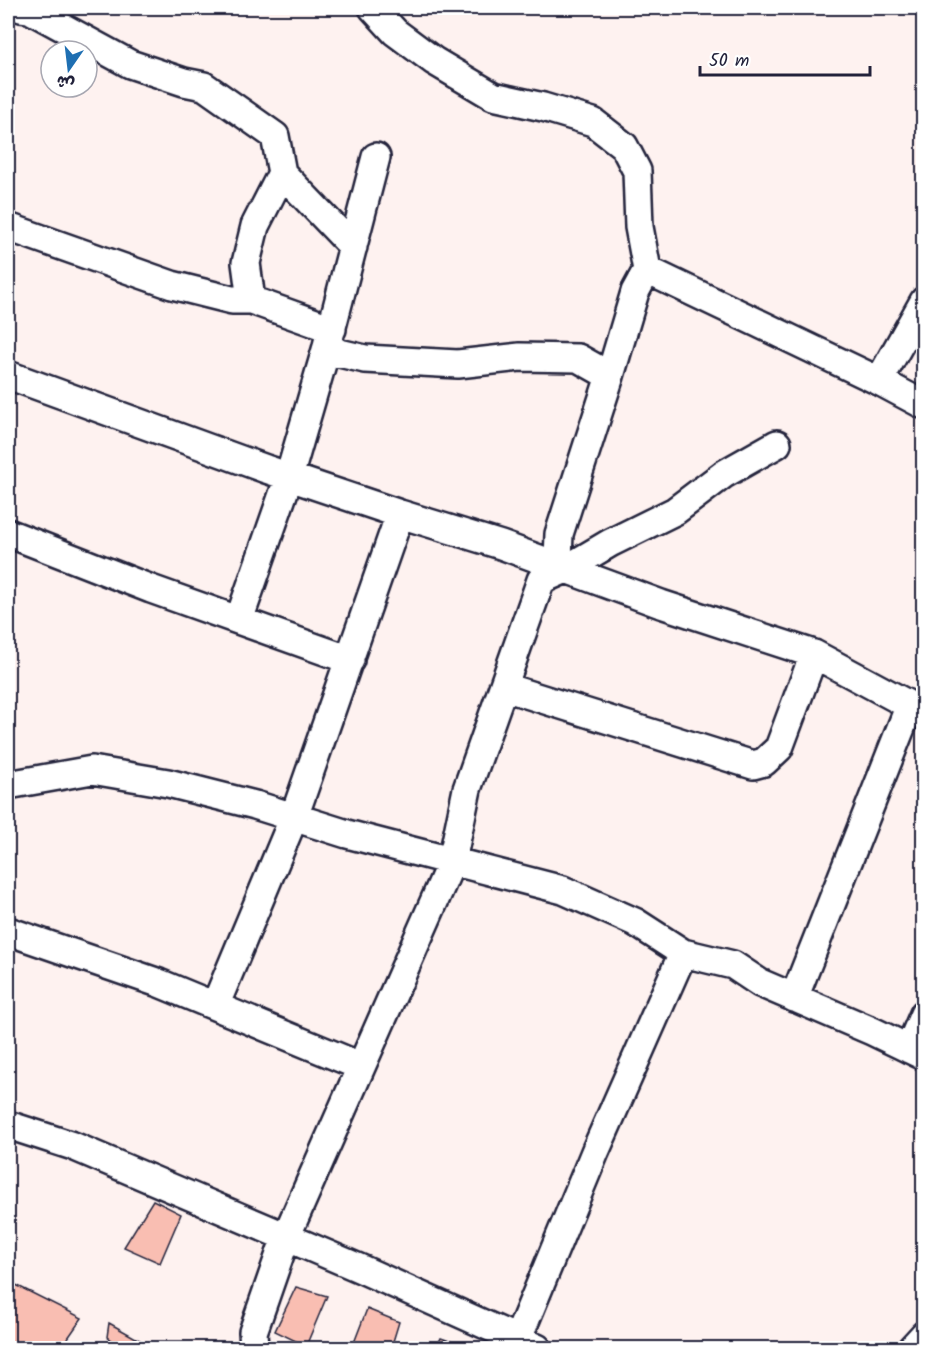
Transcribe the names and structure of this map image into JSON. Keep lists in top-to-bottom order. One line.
{"scale_bar":"50 m","north":"bottom"}
